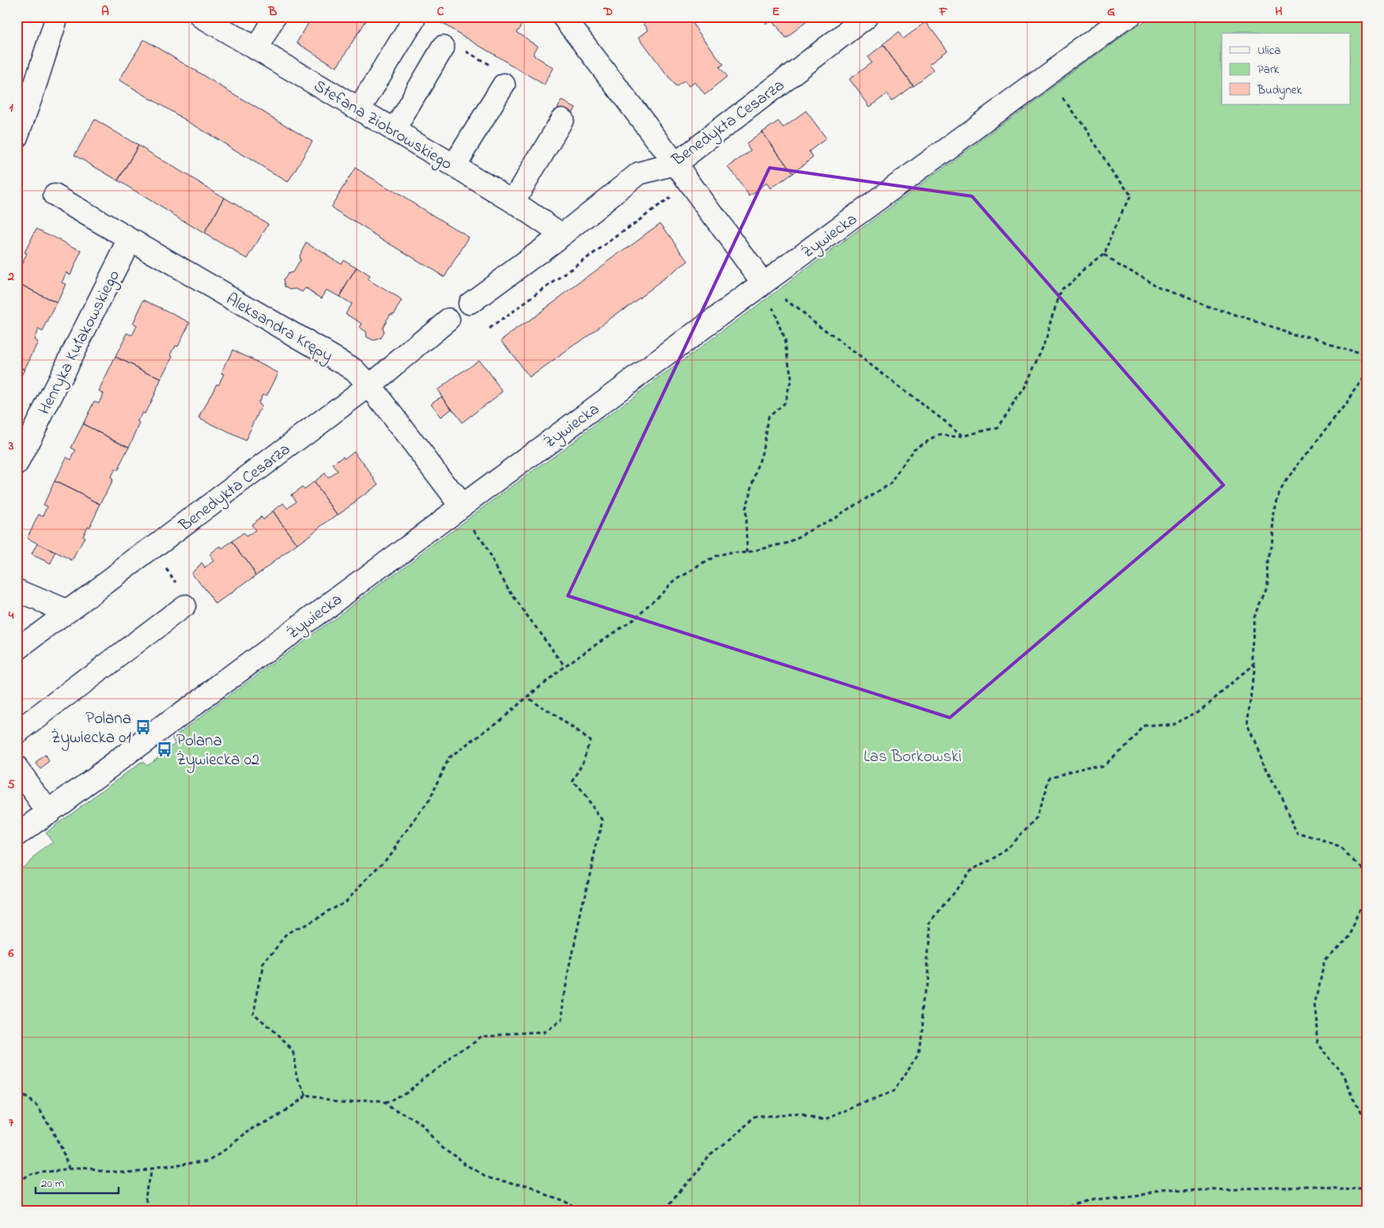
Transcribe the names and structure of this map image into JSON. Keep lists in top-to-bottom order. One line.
{"streets":{"street":["Benedykta Cesarza","Stefana Ziobrowskiego","Żywiecka","Aleksandra Krępy","Henryka Kułakowskiego"]},"crossings":[["Benedykta Cesarza","Stefana Ziobrowskiego"],["Benedykta Cesarza","Aleksandra Krępy"],["Żywiecka","Aleksandra Krępy"],["Aleksandra Krępy","Henryka Kułakowskiego"]],"parks":["Las Borkowski"],"places":{"bus stop":["Polana Żywiecka 01","Polana Żywiecka 02"]},"legend":["Ulica","Park","Budynek"],"scale_bar":"20 m","grid":{"columns":["A","B","C","D","E","F","G","H"],"rows":["1","2","3","4","5","6","7"]}}
